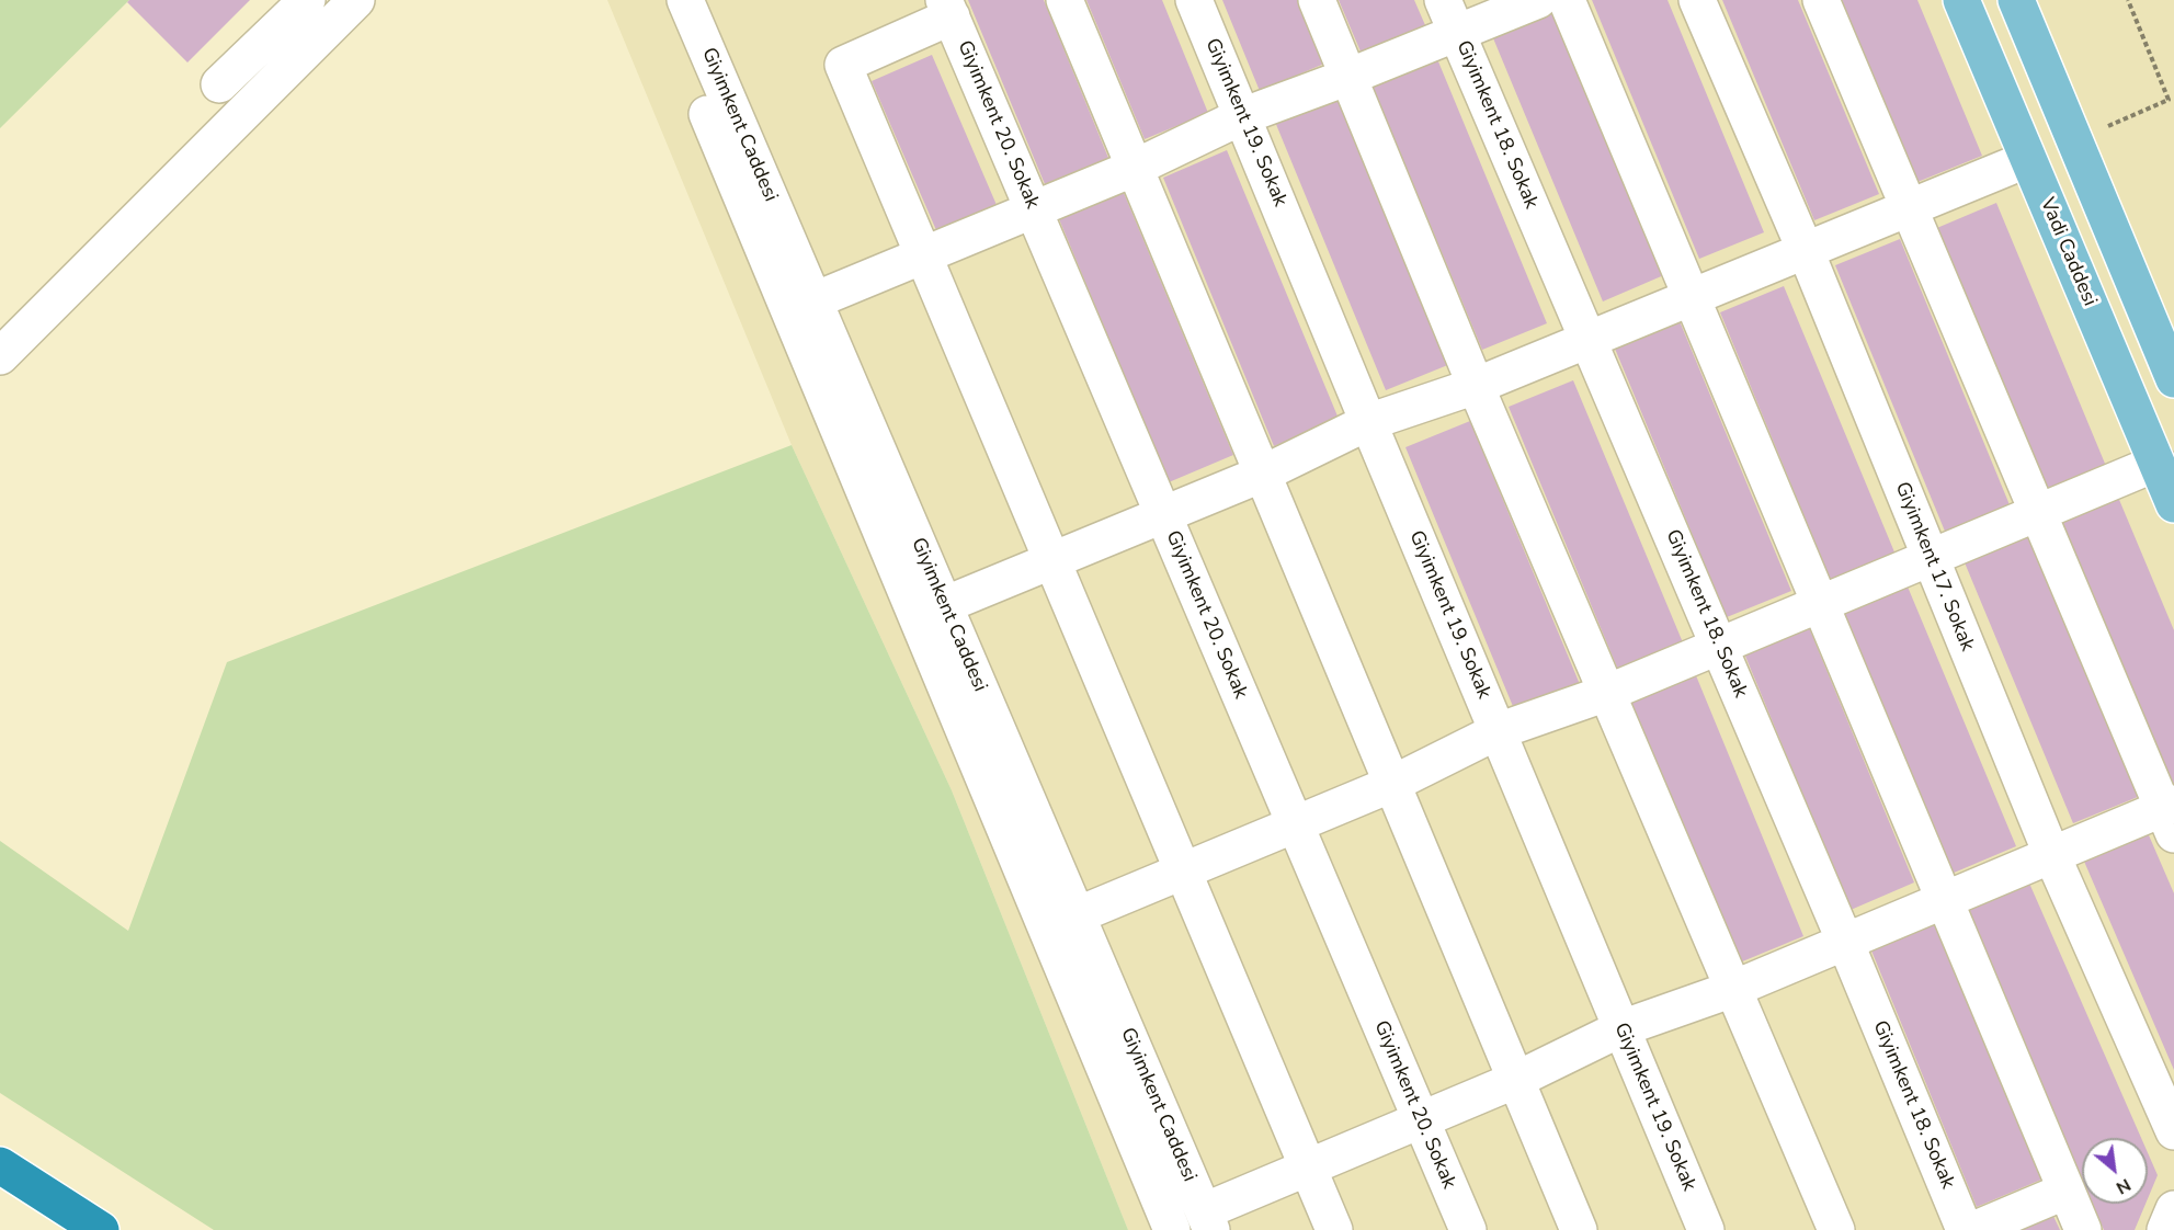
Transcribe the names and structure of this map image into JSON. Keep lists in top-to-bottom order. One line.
{"streets":{"main road":["Vadi Caddesi"],"street":["Giyimkent 19. Sokak","Giyimkent Caddesi","Giyimkent 20. Sokak","Giyimkent 18. Sokak","Giyimkent 17. Sokak"]},"north":"bottom right"}
